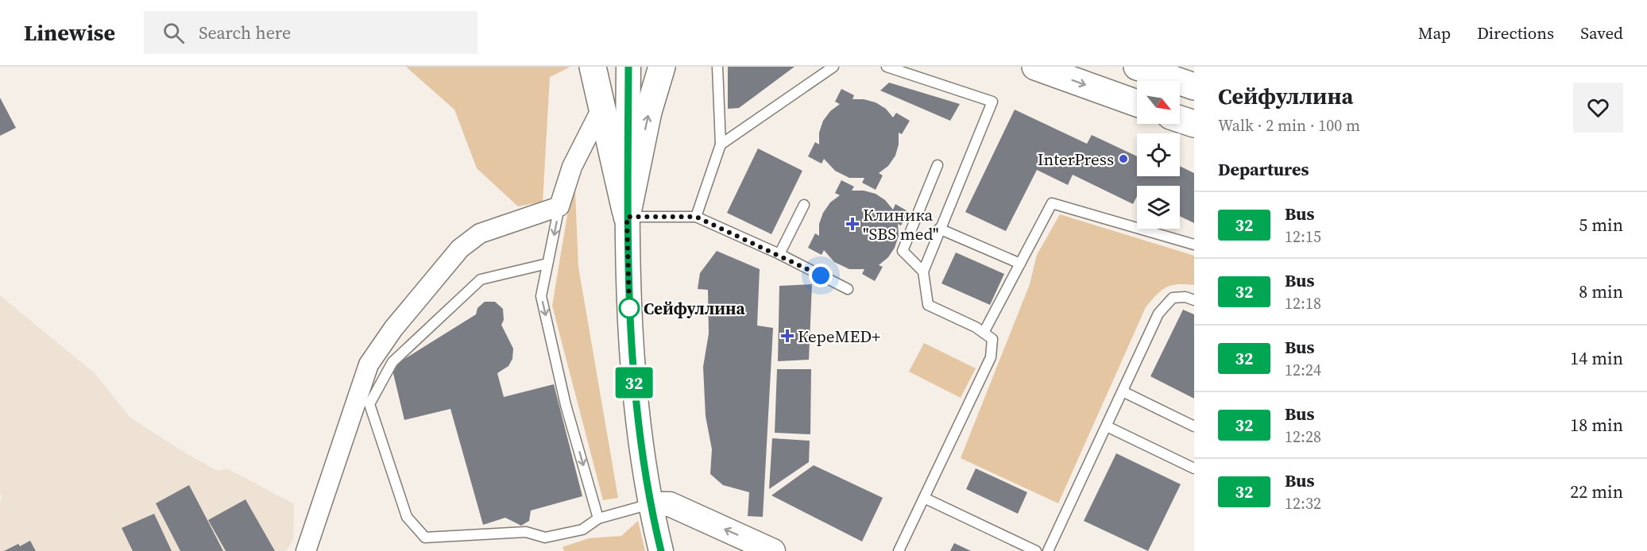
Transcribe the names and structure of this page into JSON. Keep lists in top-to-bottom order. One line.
{"places":{"other":["InterPress","Сейфуллина"],"health":["Клиника \"SBS med\"","КереMED+"]},"lines":["bus line 32"],"north":"bottom right","page":{"header":"Linewise","search":"Search here","nav":["Map","Directions","Saved"],"on_map":"32","heading":[["Сейфуллина","Walk · 2 min · 100 m"],"Departures"],"list":[{"mark":"32","name":"Bus","note":"12:15","value":"5 min"},{"mark":"32","name":"Bus","note":"12:18","value":"8 min"},{"mark":"32","name":"Bus","note":"12:24","value":"14 min"},{"mark":"32","name":"Bus","note":"12:28","value":"18 min"},{"mark":"32","name":"Bus","note":"12:32","value":"22 min"}]}}
